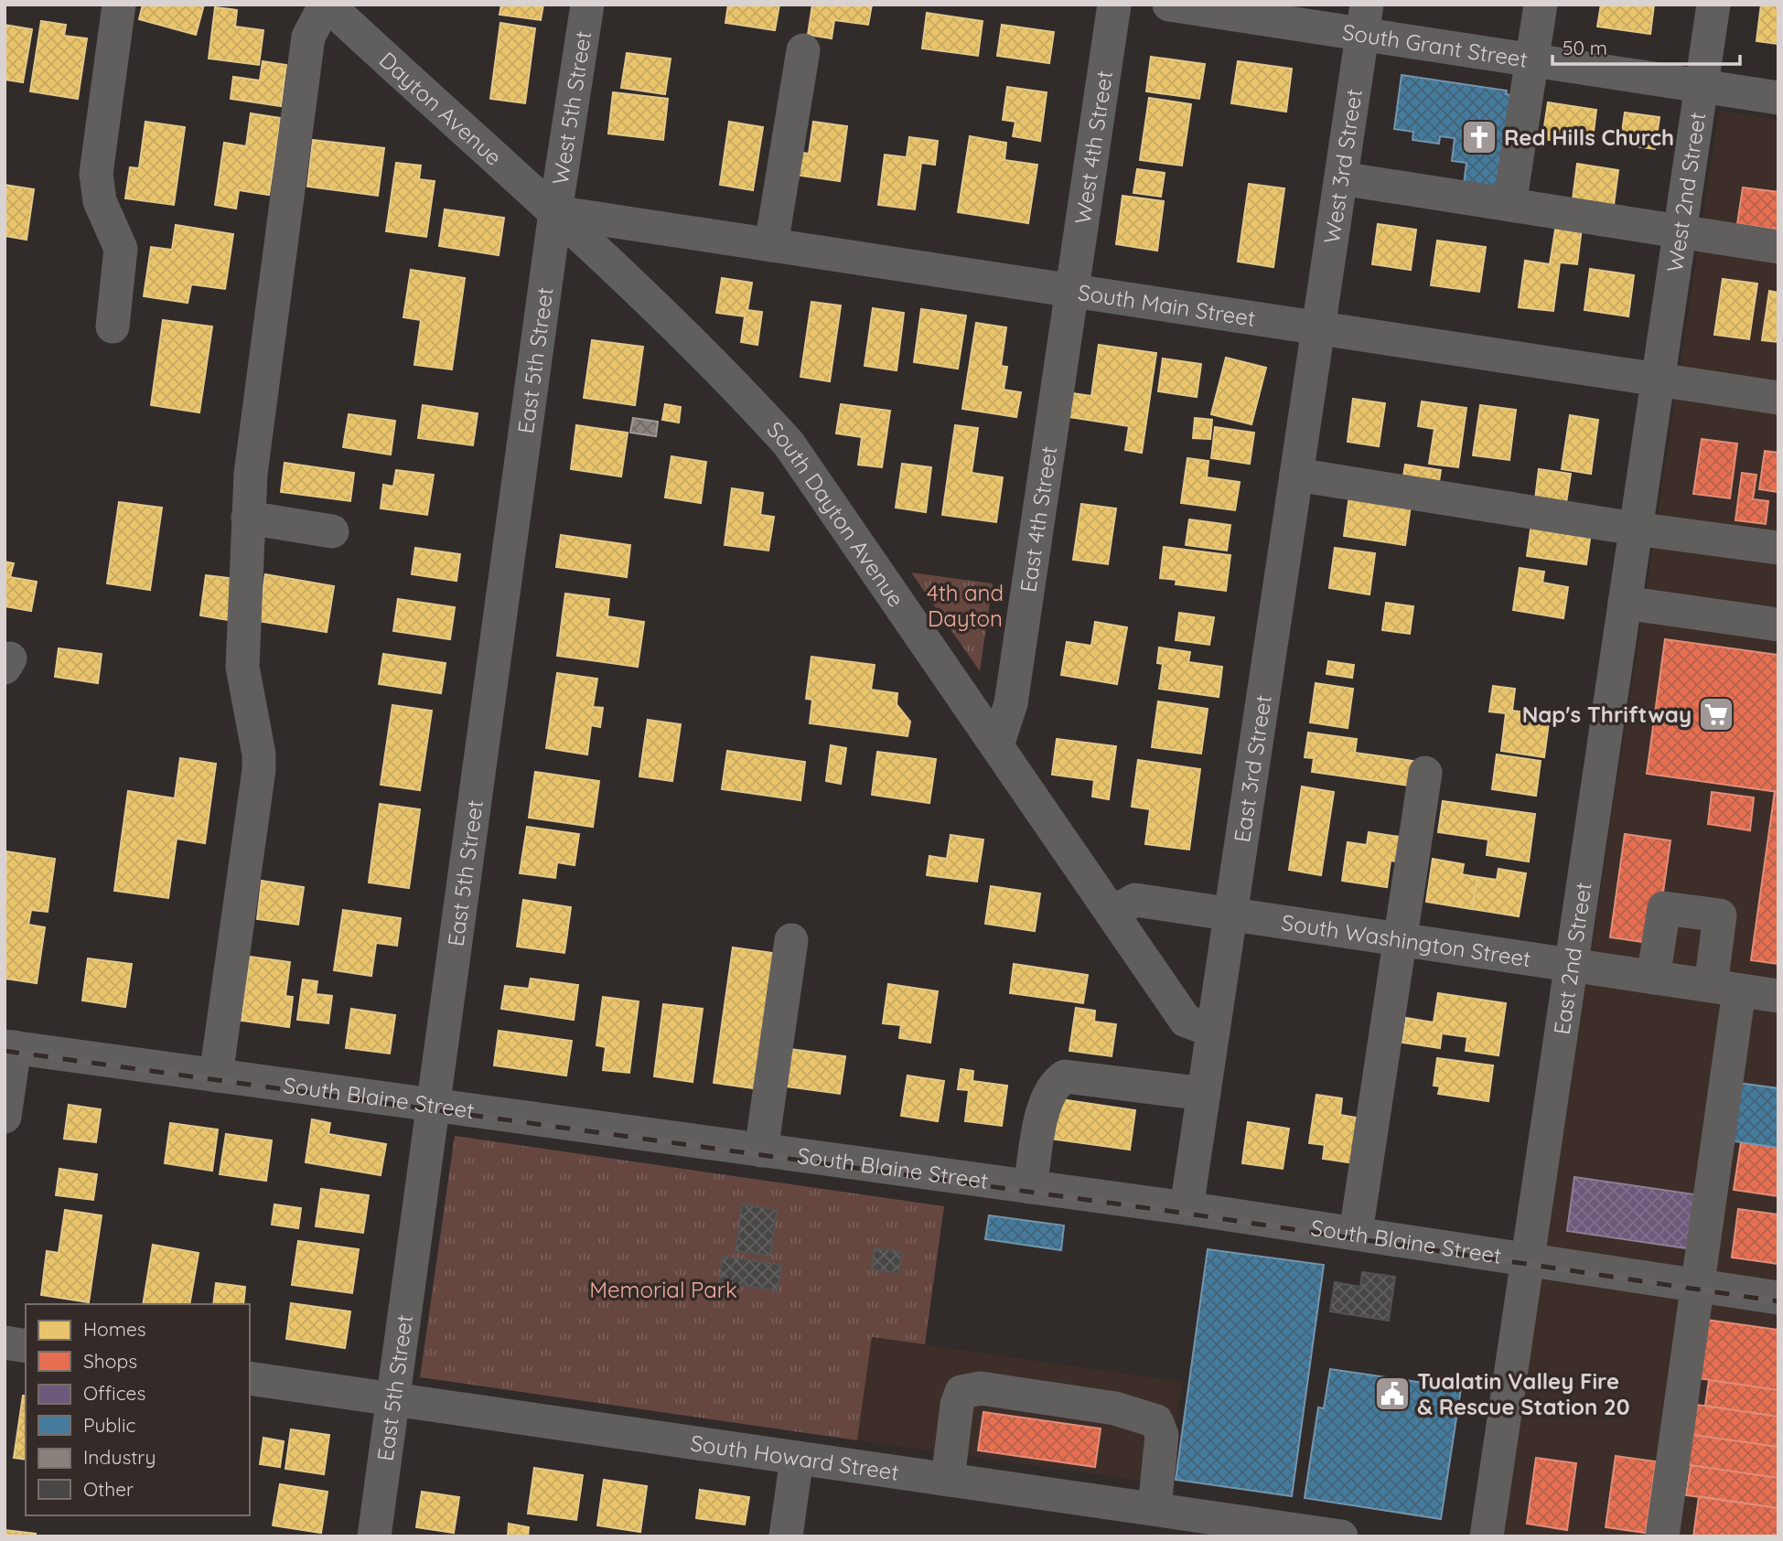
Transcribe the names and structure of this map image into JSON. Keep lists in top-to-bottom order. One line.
{"streets":{"street":["South Grant Street","West 5th Street","Dayton Avenue","West 4th Street","West 3rd Street","West 2nd Street","South Main Street","East 5th Street","South Dayton Avenue","East 4th Street","East 3rd Street","South Washington Street","East 2nd Street","South Blaine Street","South Howard Street"]},"crossings":[["South Grant Street","West 3rd Street"],["South Grant Street","West 2nd Street"],["West 5th Street","Dayton Avenue"],["West 5th Street","South Main Street"],["West 5th Street","East 5th Street"],["West 5th Street","South Dayton Avenue"],["Dayton Avenue","South Main Street"],["Dayton Avenue","East 5th Street"],["Dayton Avenue","South Dayton Avenue"],["West 4th Street","South Main Street"],["West 4th Street","East 4th Street"],["West 3rd Street","South Main Street"],["West 3rd Street","East 3rd Street"],["West 2nd Street","South Main Street"],["West 2nd Street","East 2nd Street"],["South Main Street","East 5th Street"],["South Main Street","South Dayton Avenue"],["South Main Street","East 4th Street"],["South Main Street","East 3rd Street"],["South Main Street","East 2nd Street"],["East 5th Street","South Dayton Avenue"],["East 5th Street","South Blaine Street"],["East 5th Street","South Howard Street"],["South Dayton Avenue","East 4th Street"],["South Dayton Avenue","East 3rd Street"],["South Dayton Avenue","South Washington Street"],["East 3rd Street","South Washington Street"],["East 3rd Street","South Blaine Street"],["South Washington Street","East 2nd Street"],["East 2nd Street","South Blaine Street"]],"parks":["4th and Dayton","Memorial Park"],"places":{"church":["Red Hills Church"],"supermarket":["Nap's Thriftway"],"public building":["Tualatin Valley Fire & Rescue Station 20"]},"legend":["Homes","Shops","Offices","Public","Industry","Other"],"scale_bar":"50 m"}
